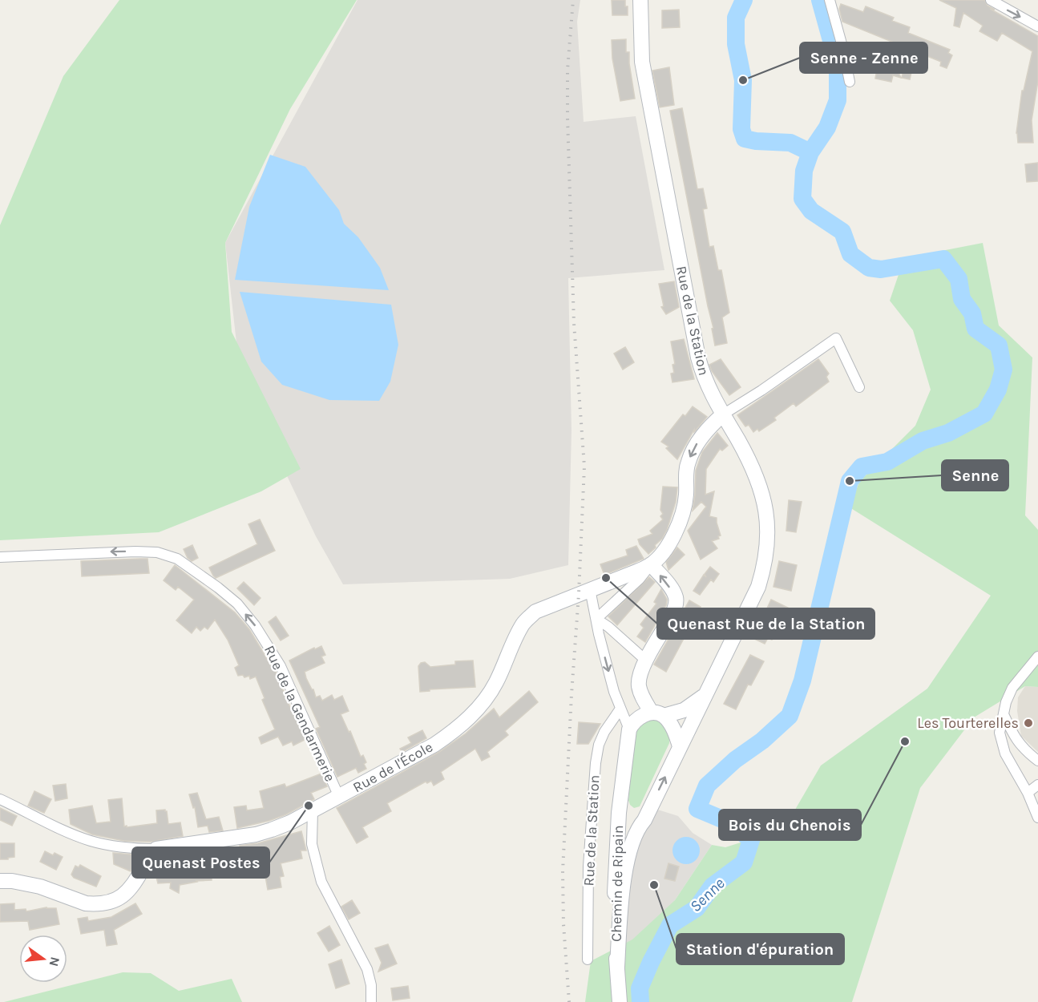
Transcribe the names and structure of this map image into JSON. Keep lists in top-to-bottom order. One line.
{"streets":{"street":["Rue de la Station","Rue de la Gendarmerie","Rue de l'École","Chemin de Ripain"]},"crossings":[["Rue de la Station","Chemin de Ripain"],["Rue de la Gendarmerie","Rue de l'École"]],"one_way":["Rue de la Gendarmerie"],"water":["Senne"],"places":["Senne - Zenne","Senne","Quenast Rue de la Station","Les Tourterelles","Bois du Chenois","Quenast Postes","Station d'épuration"],"north":"right"}
